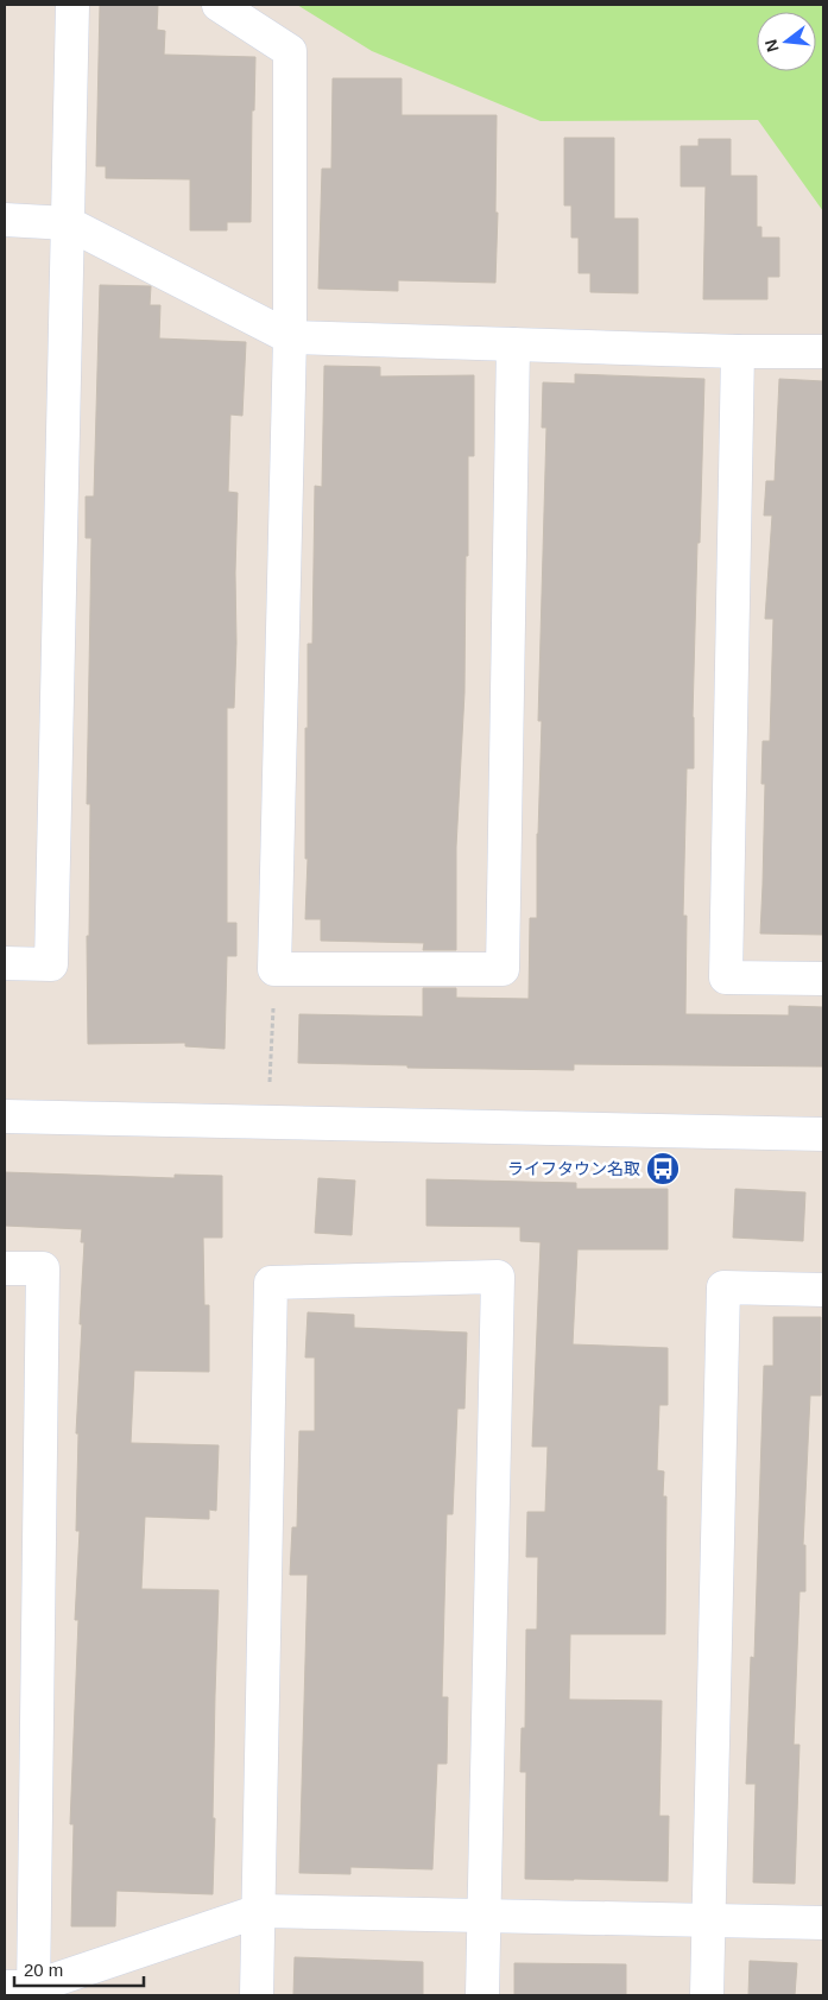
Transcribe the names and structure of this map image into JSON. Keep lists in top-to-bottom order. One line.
{"places":{"bus stop":["ライフタウン名取"]},"scale_bar":"20 m","north":"left"}
